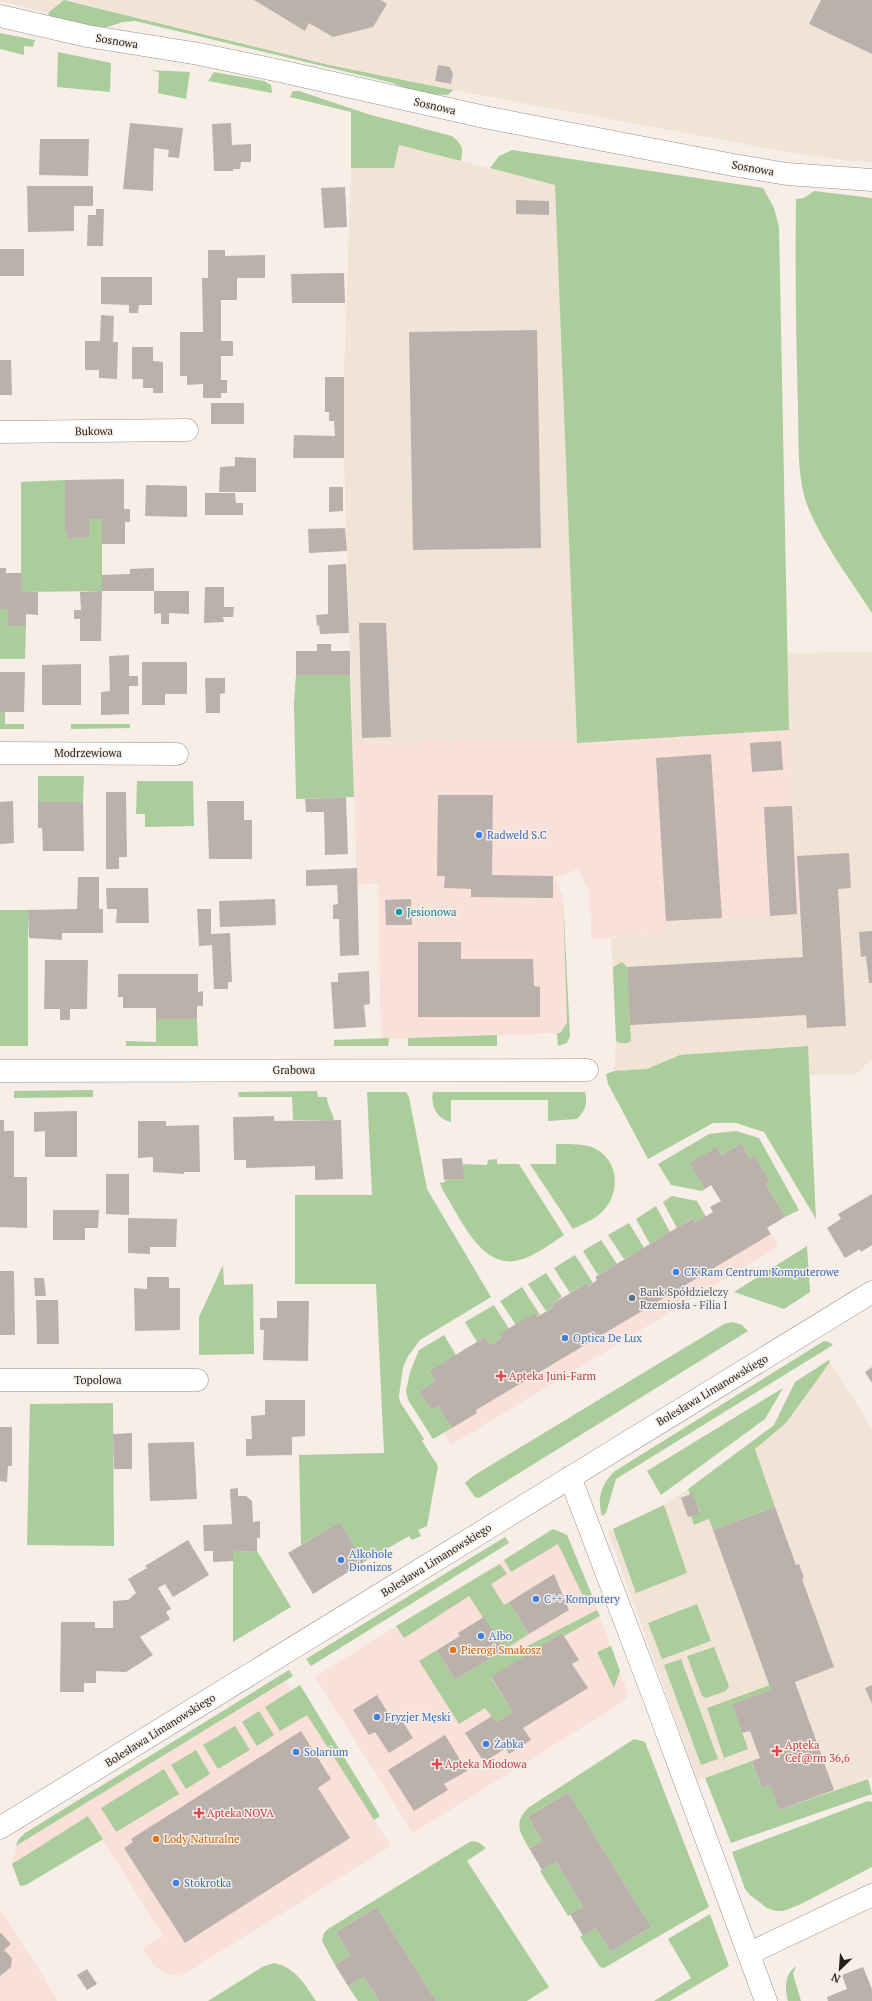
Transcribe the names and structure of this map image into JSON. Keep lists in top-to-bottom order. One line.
{"streets":{"street":["Sosnowa","Bukowa","Modrzewiowa","Grabowa","Topolowa","Bolesława Limanowskiego"]},"places":{"other":["Radweld S.C","Jesionowa","CK Ram Centrum Komputerowe","Bank Spółdzielczy Rzemiosła - Filia I","Optica De Lux","Alkohole Dionizos","C++ Komputery","Albo","Pierogi Smakosz","Fryzjer Męski","Żabka","Solarium","Lody Naturalne","Stokrotka"],"health":["Apteka Juni-Farm","Apteka Cef@rm 36,6","Apteka Miodowa","Apteka NOVA"]},"north":"bottom left"}
